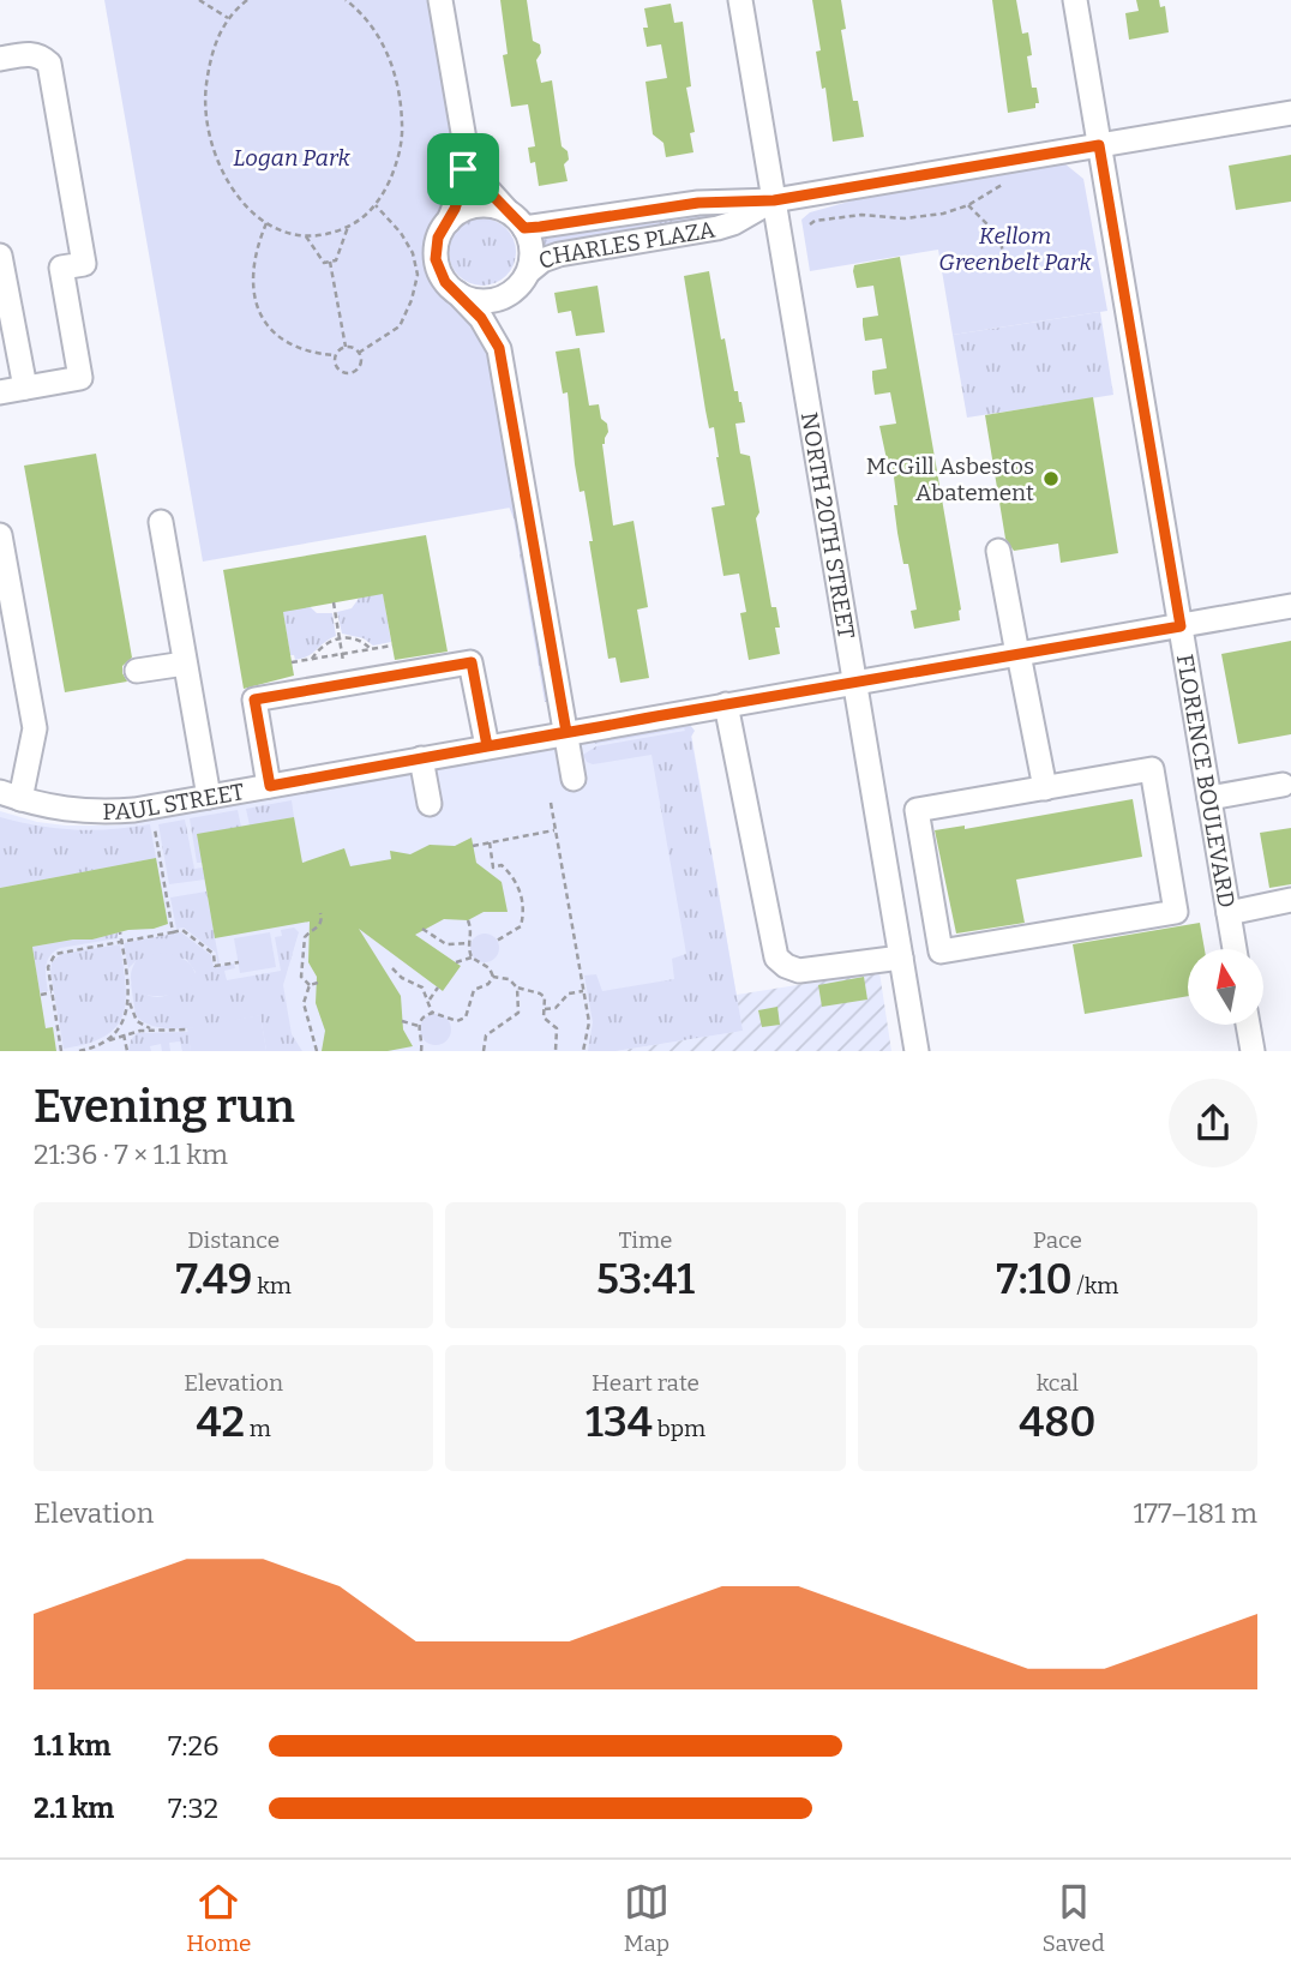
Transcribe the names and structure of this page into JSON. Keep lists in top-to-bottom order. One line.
{"streets":{"street":["CHARLES PLAZA","NORTH 20TH STREET","FLORENCE BOULEVARD","PAUL STREET"]},"crossings":[["CHARLES PLAZA","NORTH 20TH STREET"],["NORTH 20TH STREET","PAUL STREET"],["FLORENCE BOULEVARD","PAUL STREET"]],"parks":["Logan Park","Kellom Greenbelt Park"],"places":["McGill Asbestos Abatement"],"north":"top","page":{"heading":["Evening run","21:36 · 7 × 1.1 km"],"stats":[["Distance","7.49 km"],["Time","53:41"],["Pace","7:10 /km"],["Elevation","42 m"],["Heart rate","134 bpm"],["kcal","480"]],"chart":["Elevation","177–181 m"],"list":[{"name":"1.1 km","note":"7:26"},{"name":"2.1 km","note":"7:32"}],"tabs":["Home","Map","Saved"]}}
